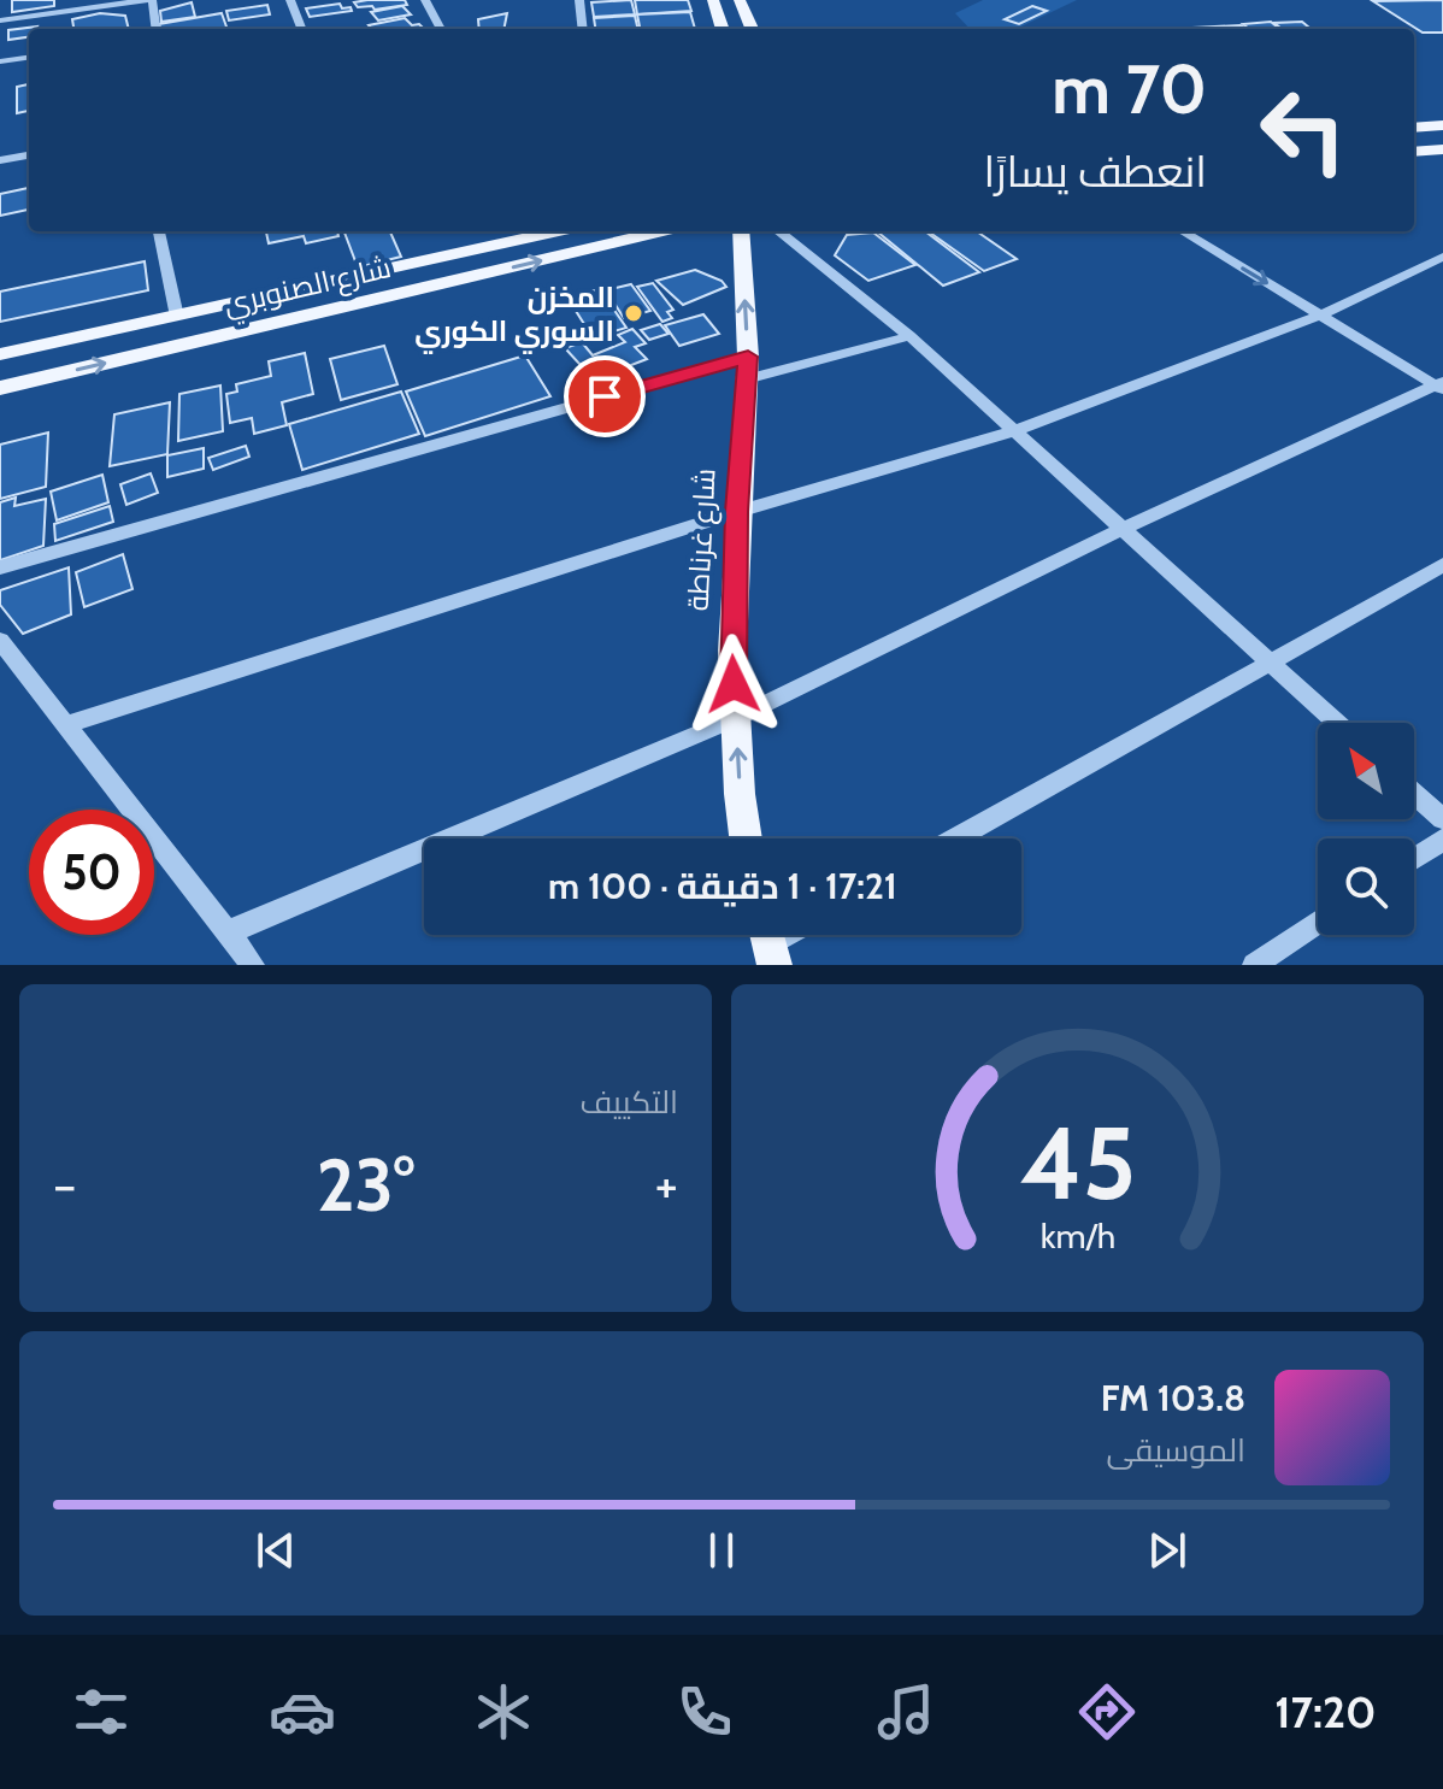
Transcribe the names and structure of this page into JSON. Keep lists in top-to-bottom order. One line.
{"streets":{"main road":["شارع الصنوبري","شارع غرناطة"]},"one_way":["شارع غرناطة"],"places":["المخزن السوري الكوري"],"north":"top left","page":{"turn":["70 m","انعطف يسارًا"],"limit":"50","trip":"17:21 · 1 دقيقة · 100 m","tile":"التكييف","heat":["−","23°","+"],"song":["103.8 FM","الموسيقى"],"tabs":"17:20","gauge":["45","km/h"]}}
